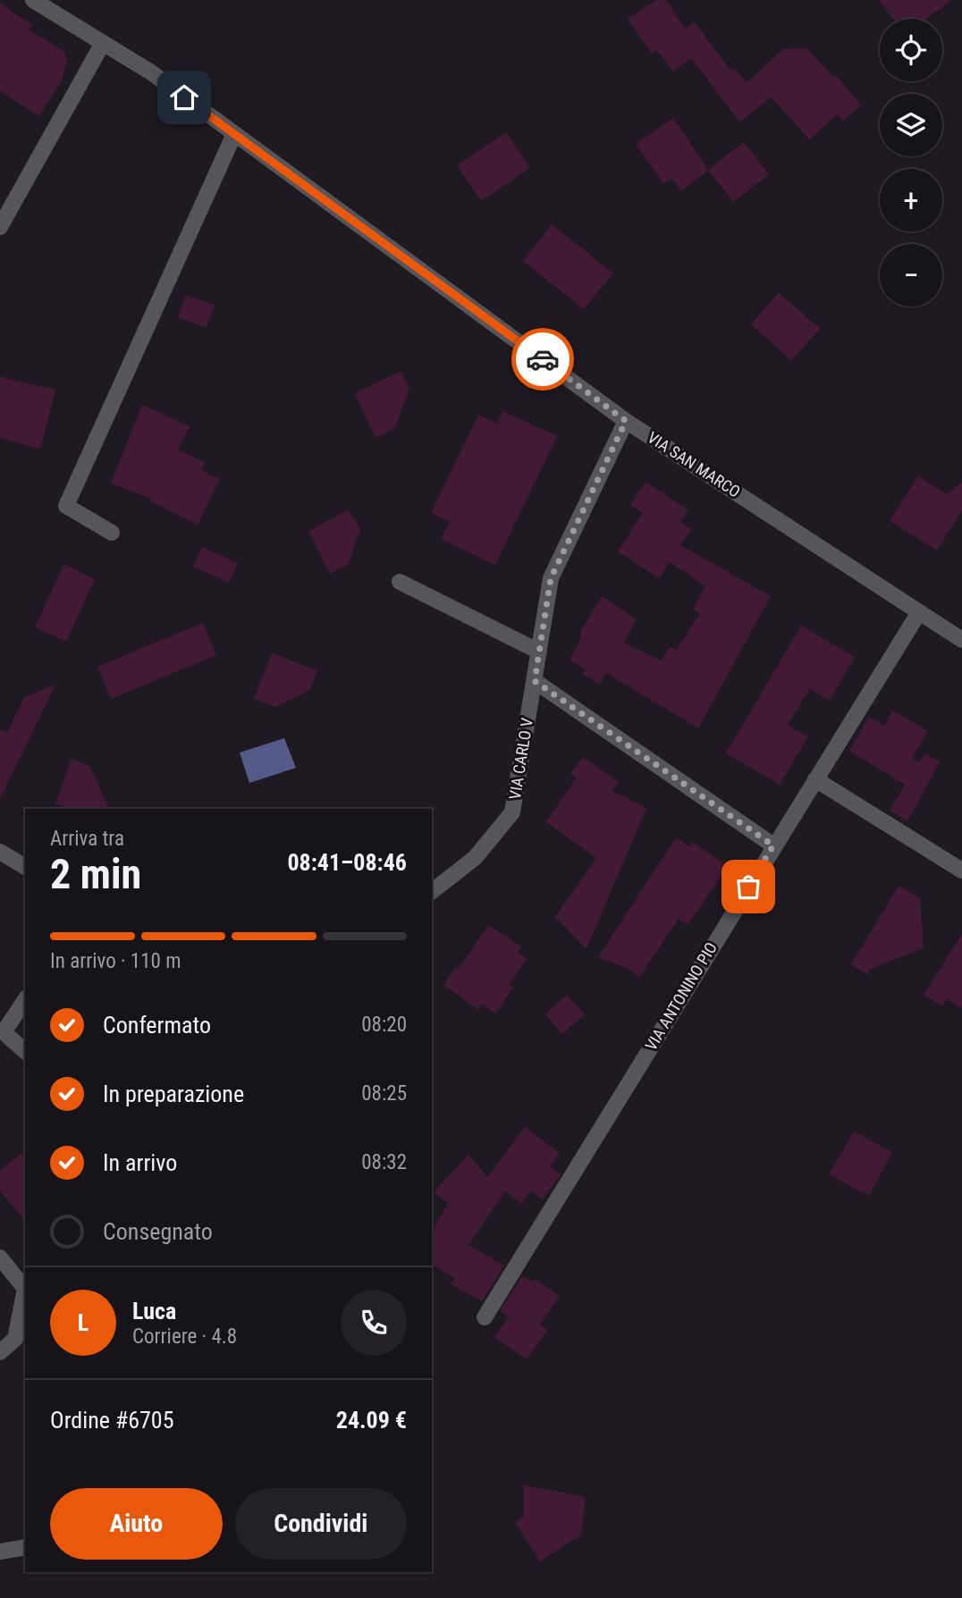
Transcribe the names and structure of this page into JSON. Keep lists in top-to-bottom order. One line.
{"streets":{"street":["VIA SAN MARCO","VIA CARLO V","VIA ANTONINO PIO"]},"crossings":[["VIA SAN MARCO","VIA CARLO V"],["VIA SAN MARCO","VIA ANTONINO PIO"]],"page":{"map_buttons":["+","−"],"heading":["2 min","Arriva tra","08:41–08:46"],"panel":["Luca","Corriere · 4.8","Ordine #6705","24.09 €"],"bar":"In arrivo · 110 m","list":[["Confermato","08:20"],["In preparazione","08:25"],["In arrivo","08:32"],"Consegnato"],"round":"L","buttons":["Aiuto","Condividi"]}}
